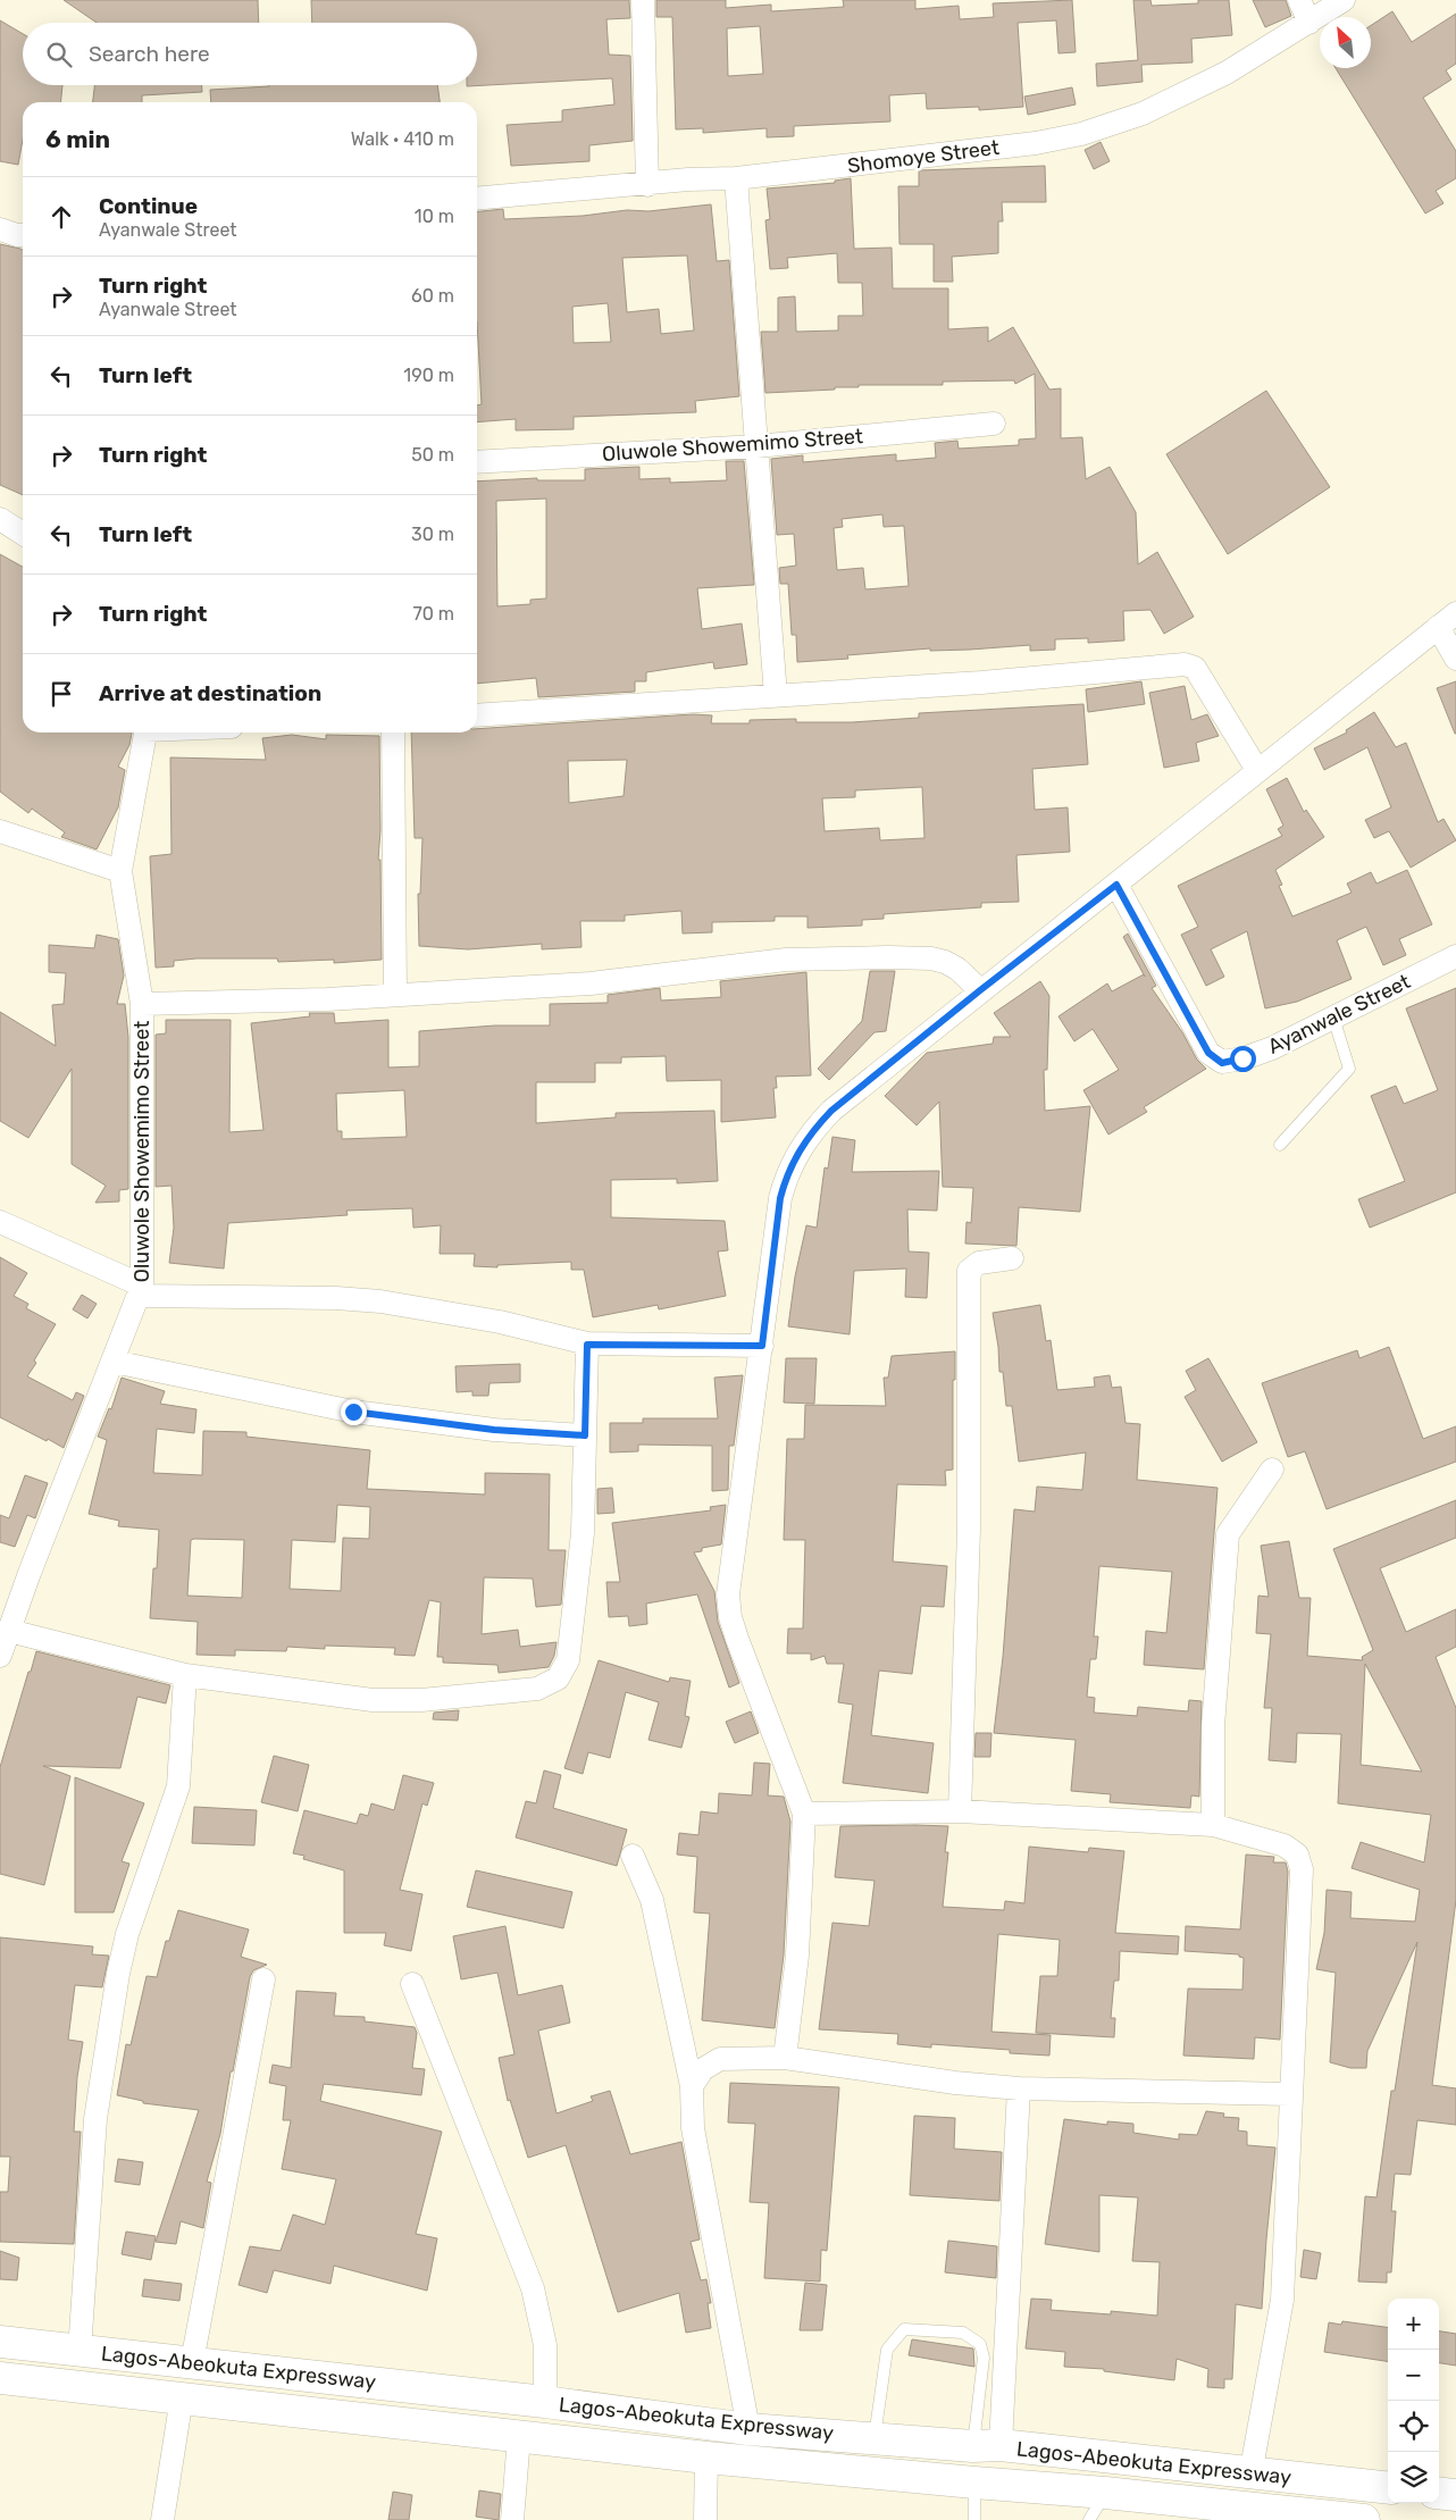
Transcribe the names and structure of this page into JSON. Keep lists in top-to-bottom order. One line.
{"streets":{"highway":["Lagos-Abeokuta Expressway"],"street":["Shomoye Street","Oluwole Showemimo Street","Ayanwale Street"]},"north":"top left","page":{"search":"Search here","heading":["6 min","Walk · 410 m"],"list":[["Continue","Ayanwale Street","10 m"],["Turn right","Ayanwale Street","60 m"],["Turn left","190 m"],["Turn right","50 m"],["Turn left","30 m"],["Turn right","70 m"],"Arrive at destination"],"map_buttons":["+","−"]}}
